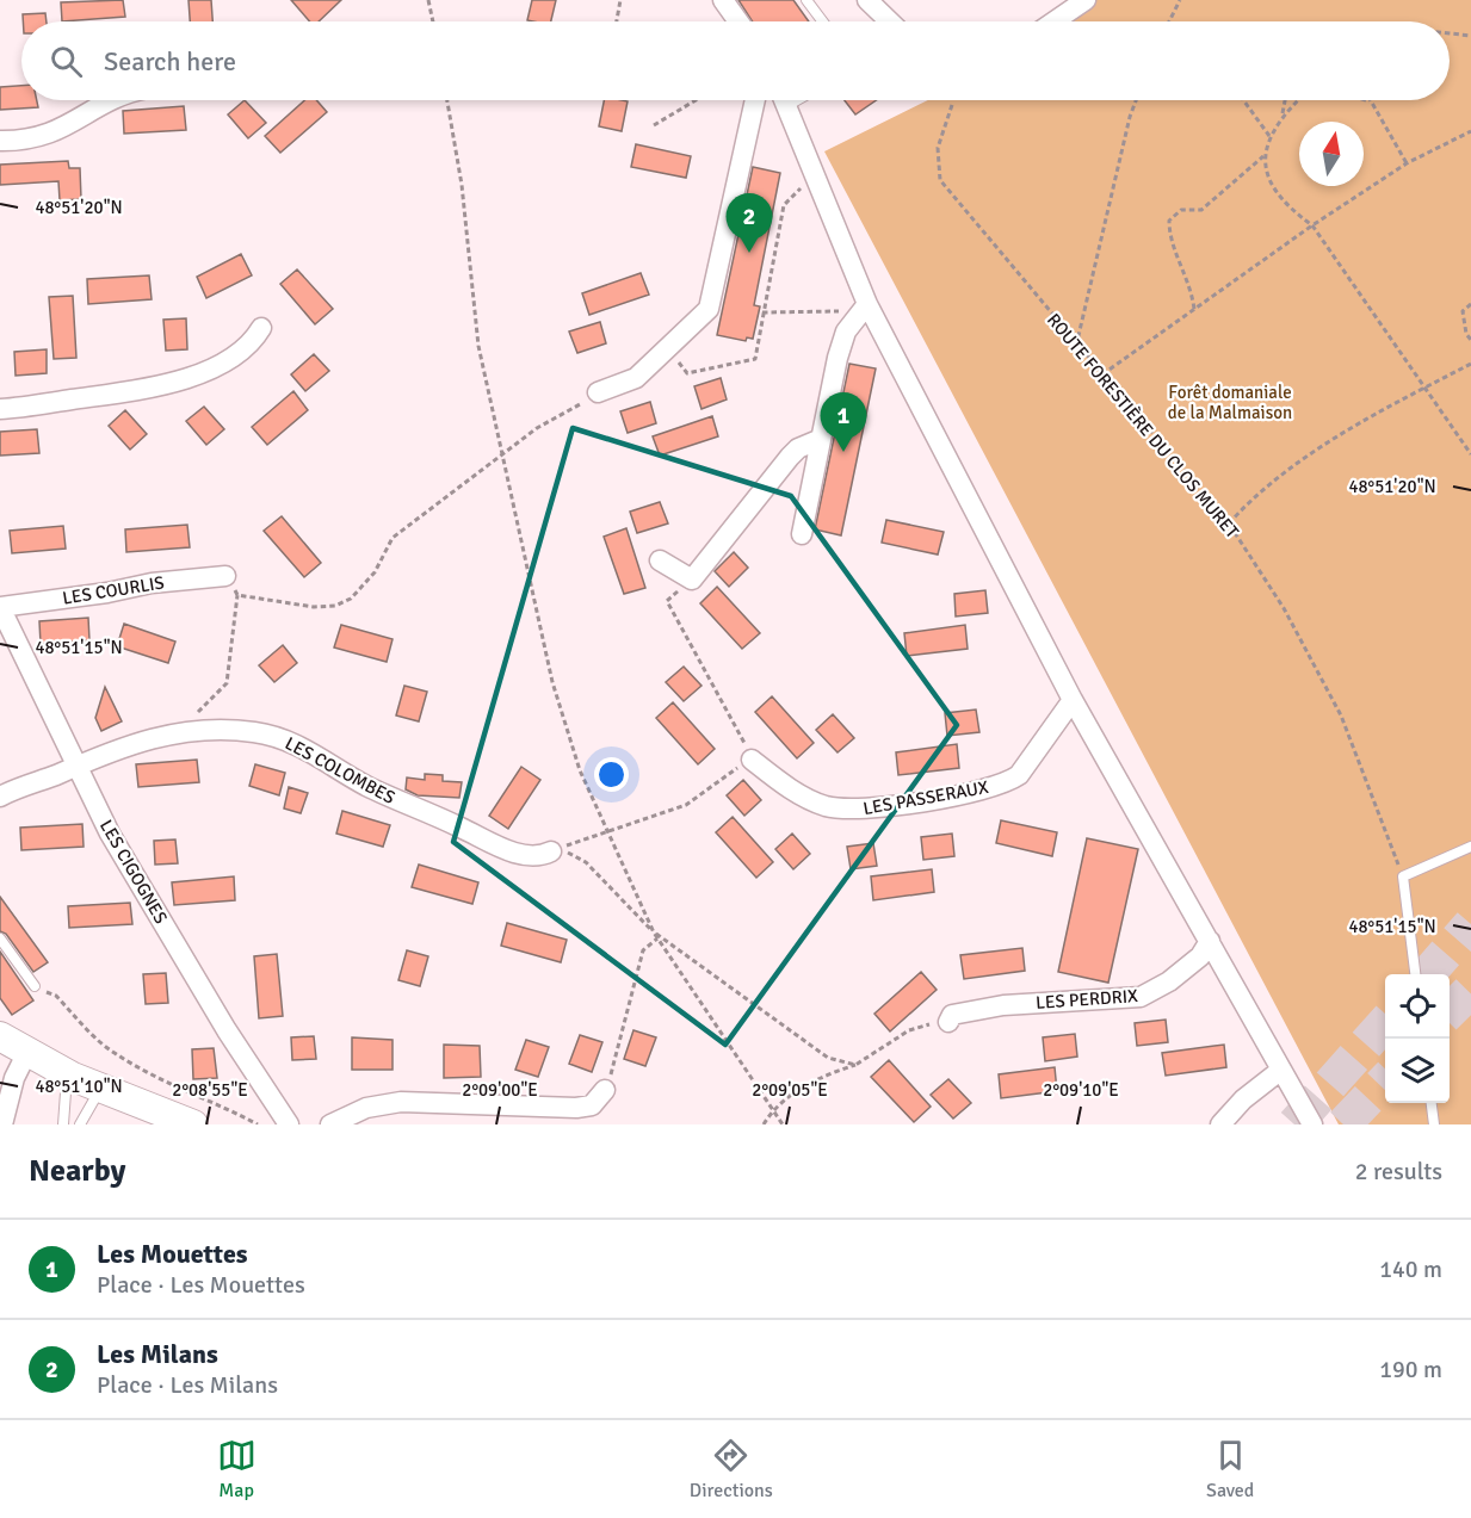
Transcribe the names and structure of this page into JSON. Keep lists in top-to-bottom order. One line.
{"streets":{"street":["LES COURLIS","LES COLOMBES","LES PASSERAUX","LES CIGOGNES","LES PERDRIX"],"path":["ROUTE FORESTIÈRE DU CLOS MURET"]},"crossings":[["LES COURLIS","LES CIGOGNES"],["LES COLOMBES","LES CIGOGNES"]],"parks":["Forêt domaniale de la Malmaison"],"north":"top","page":{"search":"Search here","pins":["2","1"],"heading":["Nearby","2 results"],"list":[{"mark":"1","name":"Les Mouettes","note":"Place · Les Mouettes","value":"140 m"},{"mark":"2","name":"Les Milans","note":"Place · Les Milans","value":"190 m"}],"nav":["Map","Directions","Saved"]},"coordinates":["48°51'20\"N","48°51'15\"N","48°51'10\"N","2°08'55\"E","2°09'00\"E","2°09'05\"E","2°09'10\"E"]}
